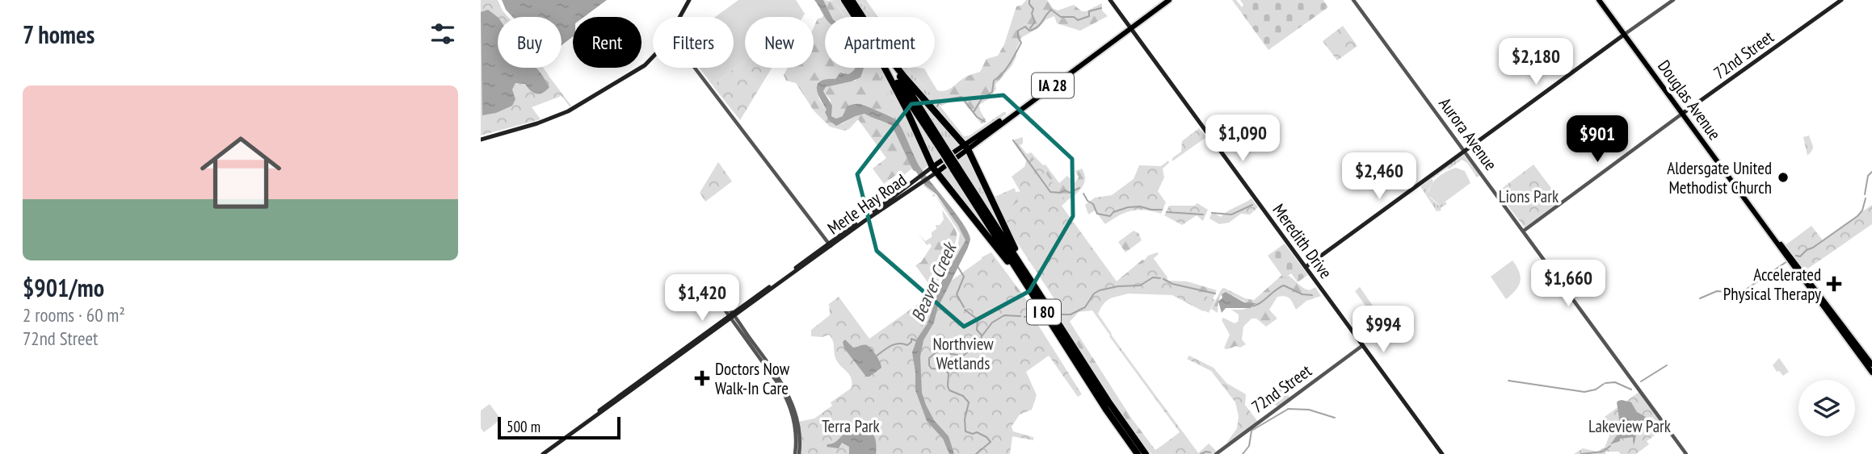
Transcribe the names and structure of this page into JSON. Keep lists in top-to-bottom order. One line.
{"streets":{"highway":["I 80"],"main road":["72nd Street","IA 28","Douglas Avenue","Merle Hay Road","Meredith Drive"],"street":["Aurora Avenue"]},"crossings":[["72nd Street","Douglas Avenue"],["72nd Street","Aurora Avenue"],["72nd Street","Meredith Drive"],["Merle Hay Road","Meredith Drive"]],"water":["Beaver Creek"],"parks":["Lions Park","Northview Wetlands","Terra Park","Lakeview Park"],"places":{"other":["Aldersgate United Methodist Church"],"health":["Accelerated Physical Therapy","Doctors Now Walk-In Care"]},"scale_bar":"500 m","page":{"heading":"7 homes","chip":["Buy","Rent","Filters","New","Apartment"],"price":["$2,180","$1,090","$901","$2,460","$1,660","$1,420","$994"],"list":[{"name":"$901/mo","note":"2 rooms · 60 m² · 72nd Street"}],"scale":"500 m"}}
